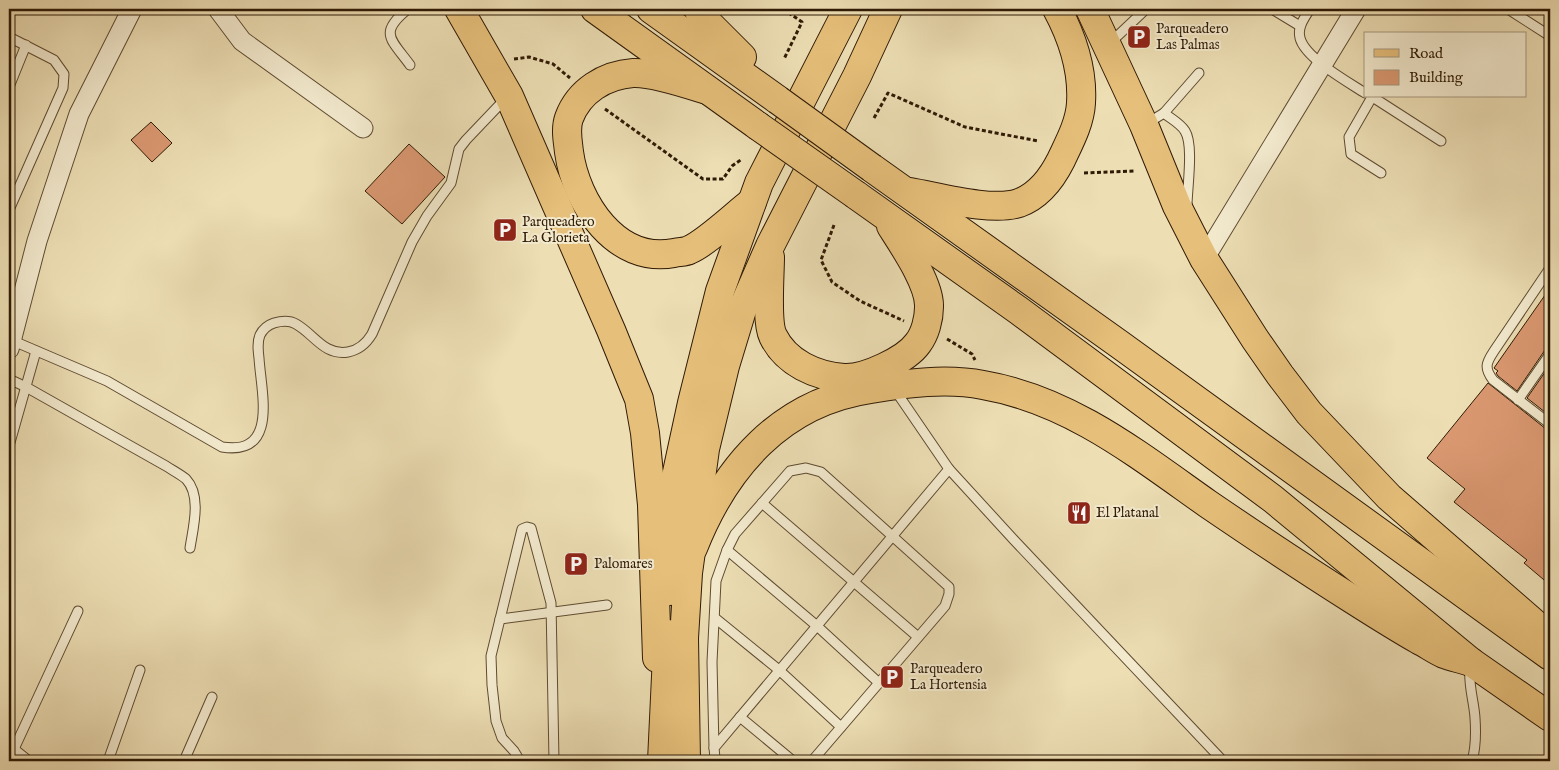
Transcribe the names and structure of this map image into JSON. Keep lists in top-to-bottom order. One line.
{"places":{"parking":["Parqueadero Las Palmas","Parqueadero La Glorieta","Palomares","Parqueadero La Hortensia"],"restaurant":["El Platanal"]},"legend":["Road","Building"]}
